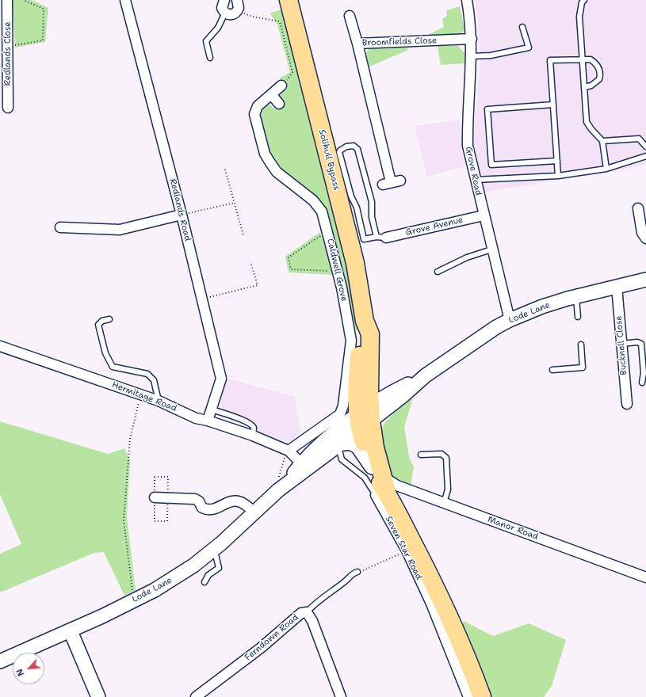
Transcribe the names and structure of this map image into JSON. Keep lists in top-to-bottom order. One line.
{"streets":{"highway":["Solihull Bypass","Seven Star Road"],"main road":["Lode Lane"],"street":["Broomfields Close","Redlands Close","Grove Road","Redlands Road","Grove Avenue","Caldwell Grove","Bucknell Close","Hermitage Road","Manor Road","Ferndown Road"]},"crossings":[["Broomfields Close","Grove Road"],["Solihull Bypass","Lode Lane"],["Solihull Bypass","Seven Star Road"],["Grove Road","Grove Avenue"],["Grove Road","Lode Lane"],["Redlands Road","Hermitage Road"],["Caldwell Grove","Hermitage Road"],["Lode Lane","Bucknell Close"],["Lode Lane","Hermitage Road"],["Lode Lane","Seven Star Road"],["Manor Road","Seven Star Road"]],"north":"bottom left"}
